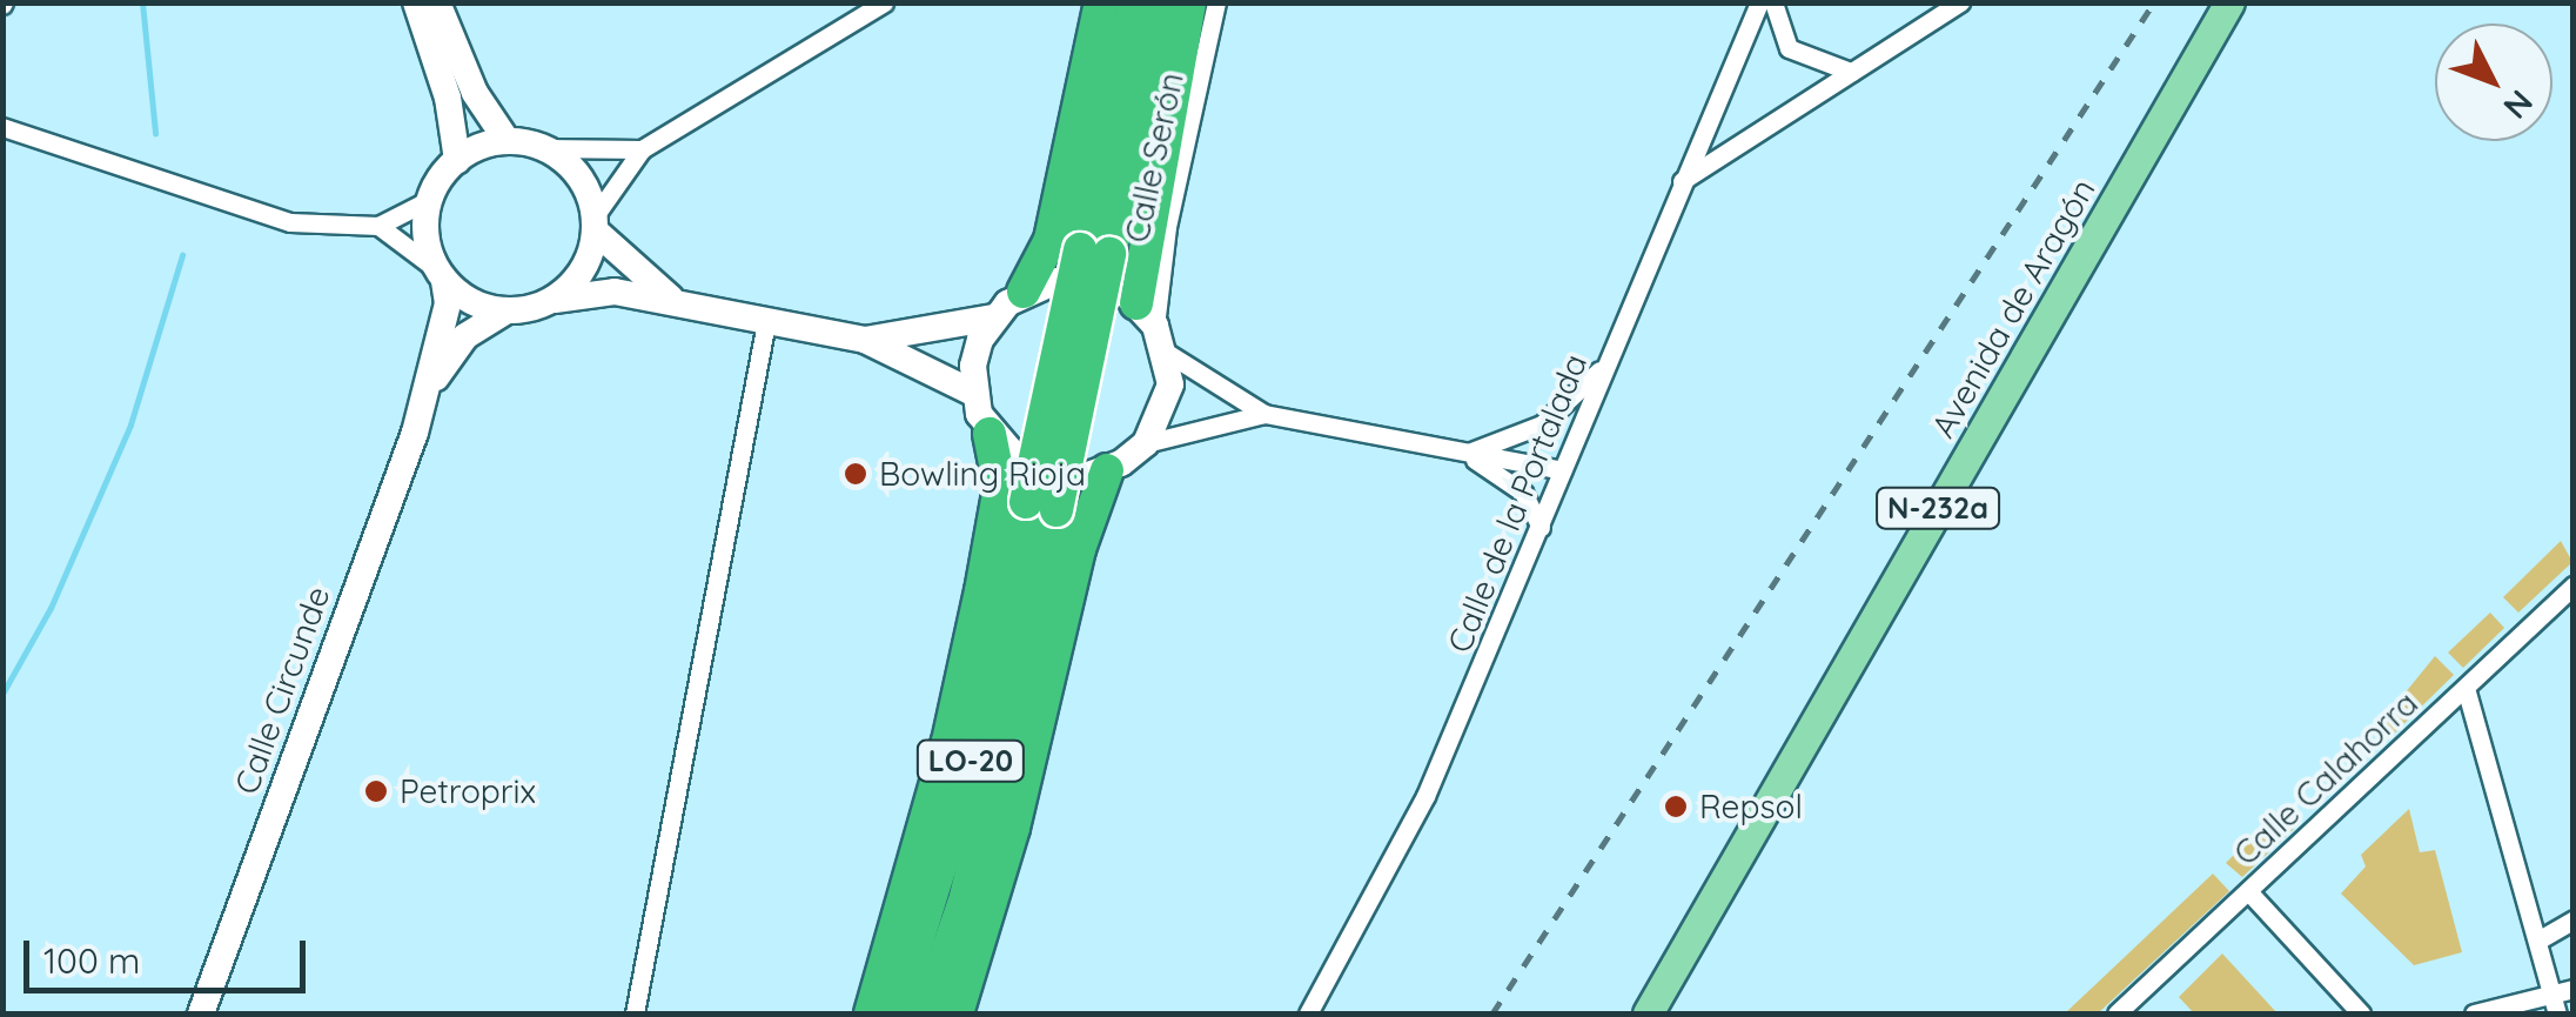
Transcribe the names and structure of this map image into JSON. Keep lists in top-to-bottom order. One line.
{"streets":{"highway":["LO-20"],"main road":["Avenida de Aragón","N-232a","Calle Circunde"],"street":["Calle Serón","Calle de la Portalada","Calle Calahorra"]},"places":["Bowling Rioja","Petroprix","Repsol"],"scale_bar":"100 m","north":"bottom right"}
